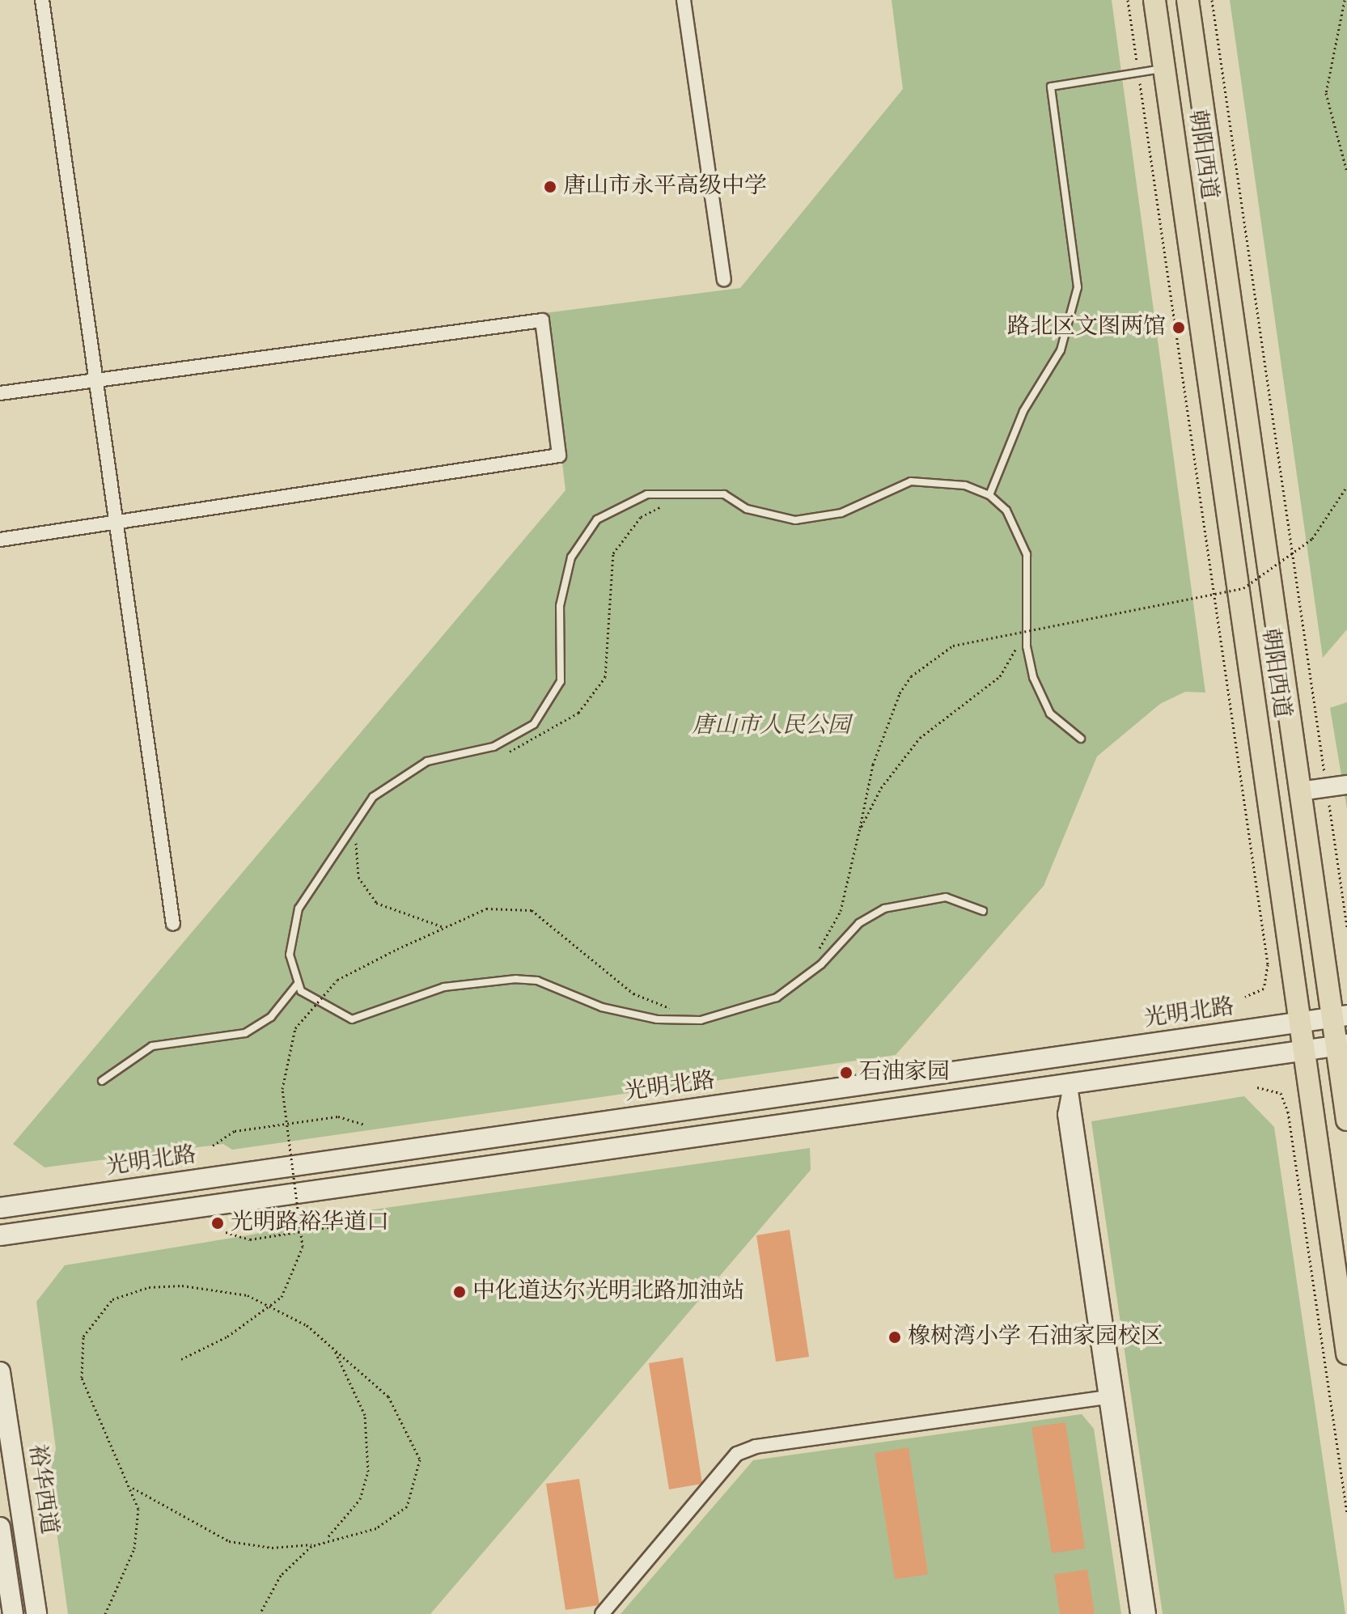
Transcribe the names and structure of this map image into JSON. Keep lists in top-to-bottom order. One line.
{"streets":{"main road":["朝阳西道","光明北路","裕华西道"]},"crossings":[["朝阳西道","光明北路"]],"parks":["唐山市人民公园"],"places":["唐山市永平高级中学","路北区文图两馆","石油家园","光明路裕华道口","中化道达尔光明北路加油站","橡树湾小学 石油家园校区"]}
